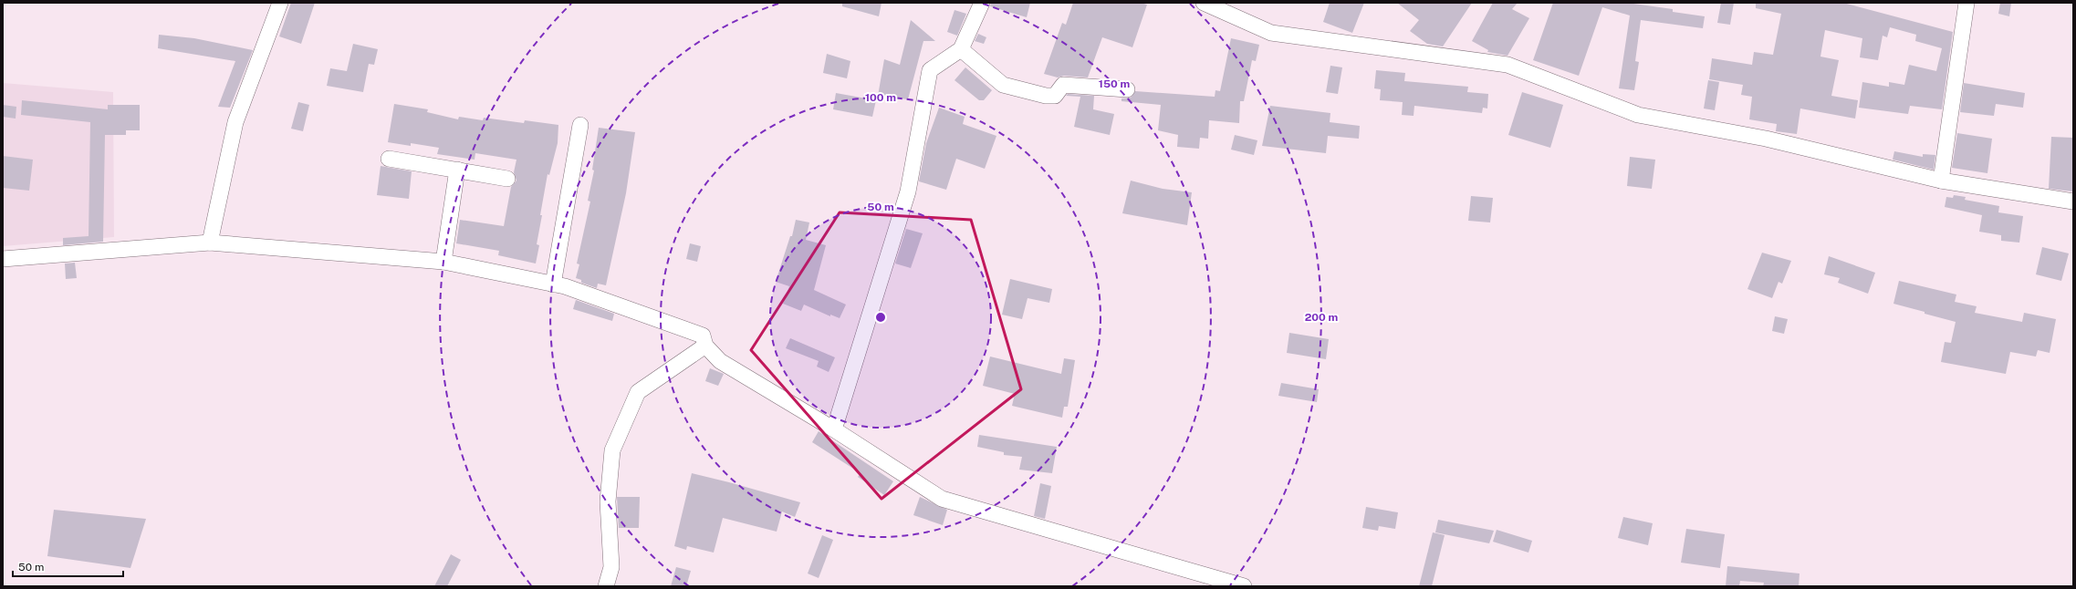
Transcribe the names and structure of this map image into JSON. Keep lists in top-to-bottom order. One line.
{"scale_bar":"50 m","rings":["150 m","100 m","50 m","200 m"]}
